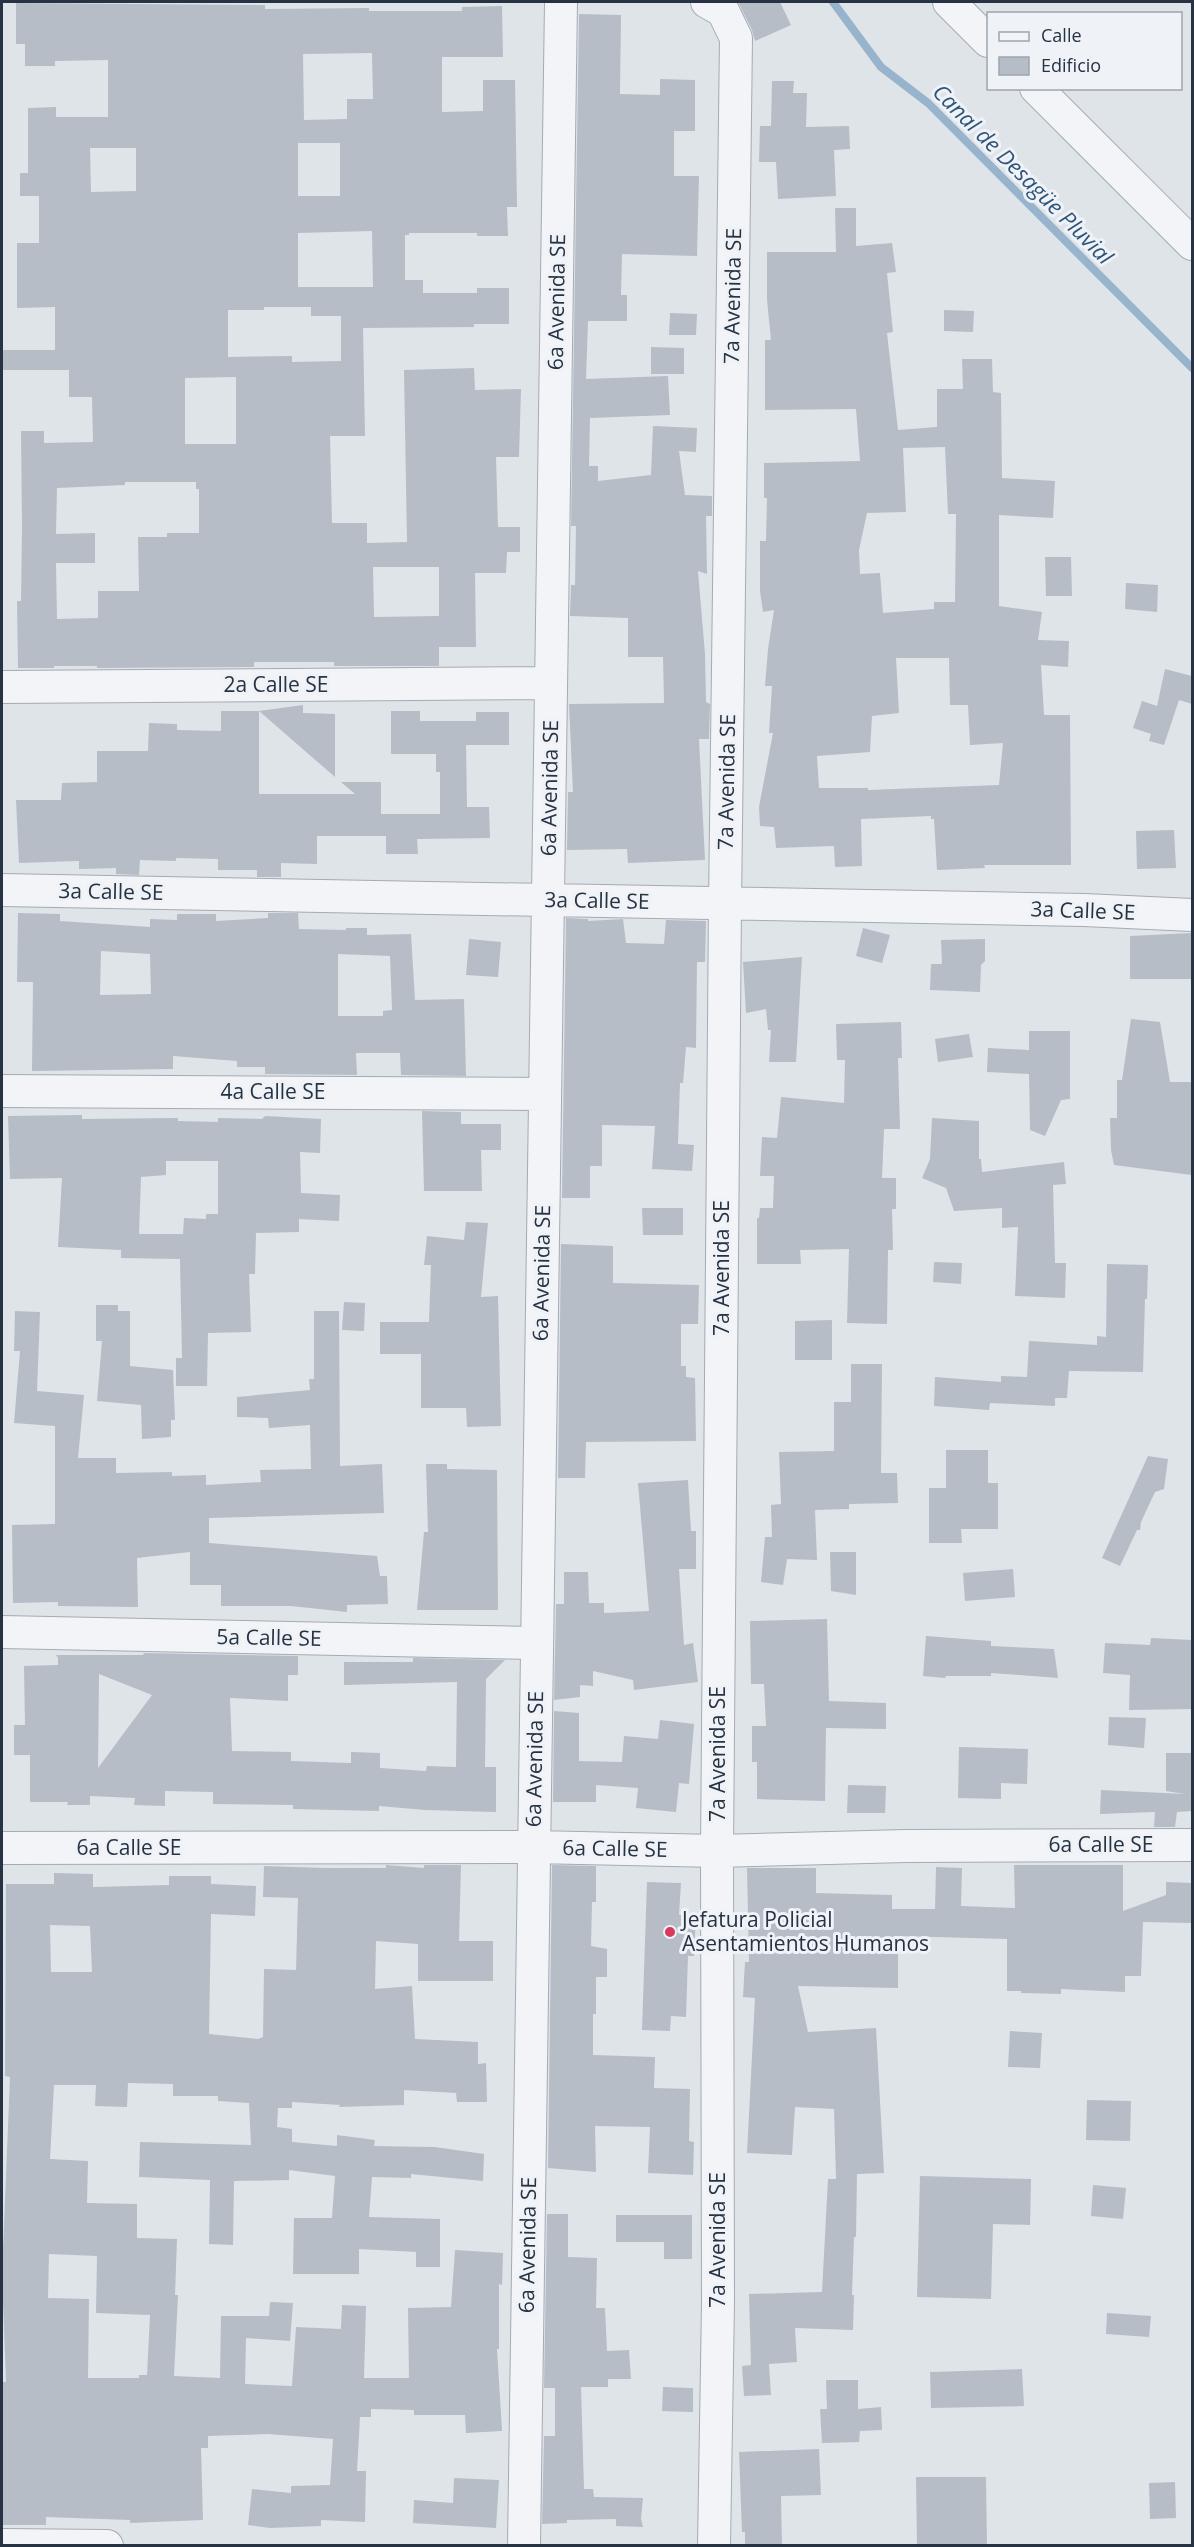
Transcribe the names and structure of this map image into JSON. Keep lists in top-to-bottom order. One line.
{"streets":{"street":["7a Avenida SE","6a Avenida SE","2a Calle SE","3a Calle SE","4a Calle SE","5a Calle SE","6a Calle SE"]},"crossings":[["7a Avenida SE","3a Calle SE"],["7a Avenida SE","6a Calle SE"],["6a Avenida SE","2a Calle SE"],["6a Avenida SE","3a Calle SE"],["6a Avenida SE","4a Calle SE"],["6a Avenida SE","5a Calle SE"],["6a Avenida SE","6a Calle SE"]],"water":["Canal de Desagüe Pluvial"],"places":["Jefatura Policial Asentamientos Humanos"],"legend":["Calle","Edificio"]}
